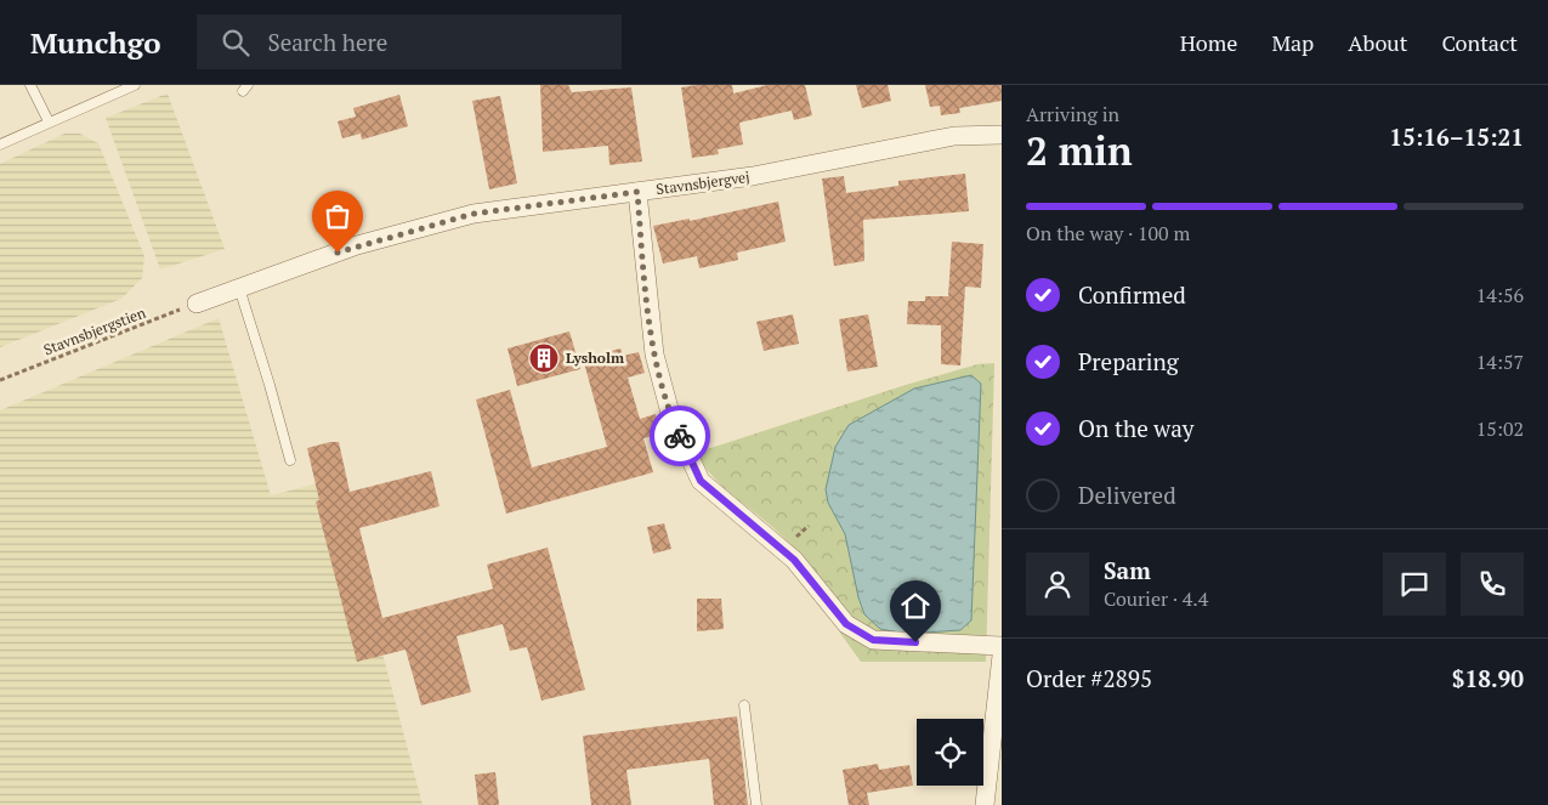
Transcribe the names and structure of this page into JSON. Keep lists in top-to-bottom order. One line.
{"streets":{"street":["Stavnsbjergvej"],"path":["Stavnsbjergstien"]},"crossings":[["Stavnsbjergvej","Stavnsbjergstien"]],"places":{"building":["Lysholm"]},"page":{"header":"Munchgo","search":"Search here","nav":["Home","Map","About","Contact"],"heading":["2 min","Arriving in","15:16–15:21"],"panel":["Sam","Courier · 4.4","Order #2895","$18.90"],"bar":"On the way · 100 m","list":[["Confirmed","14:56"],["Preparing","14:57"],["On the way","15:02"],"Delivered"]}}
